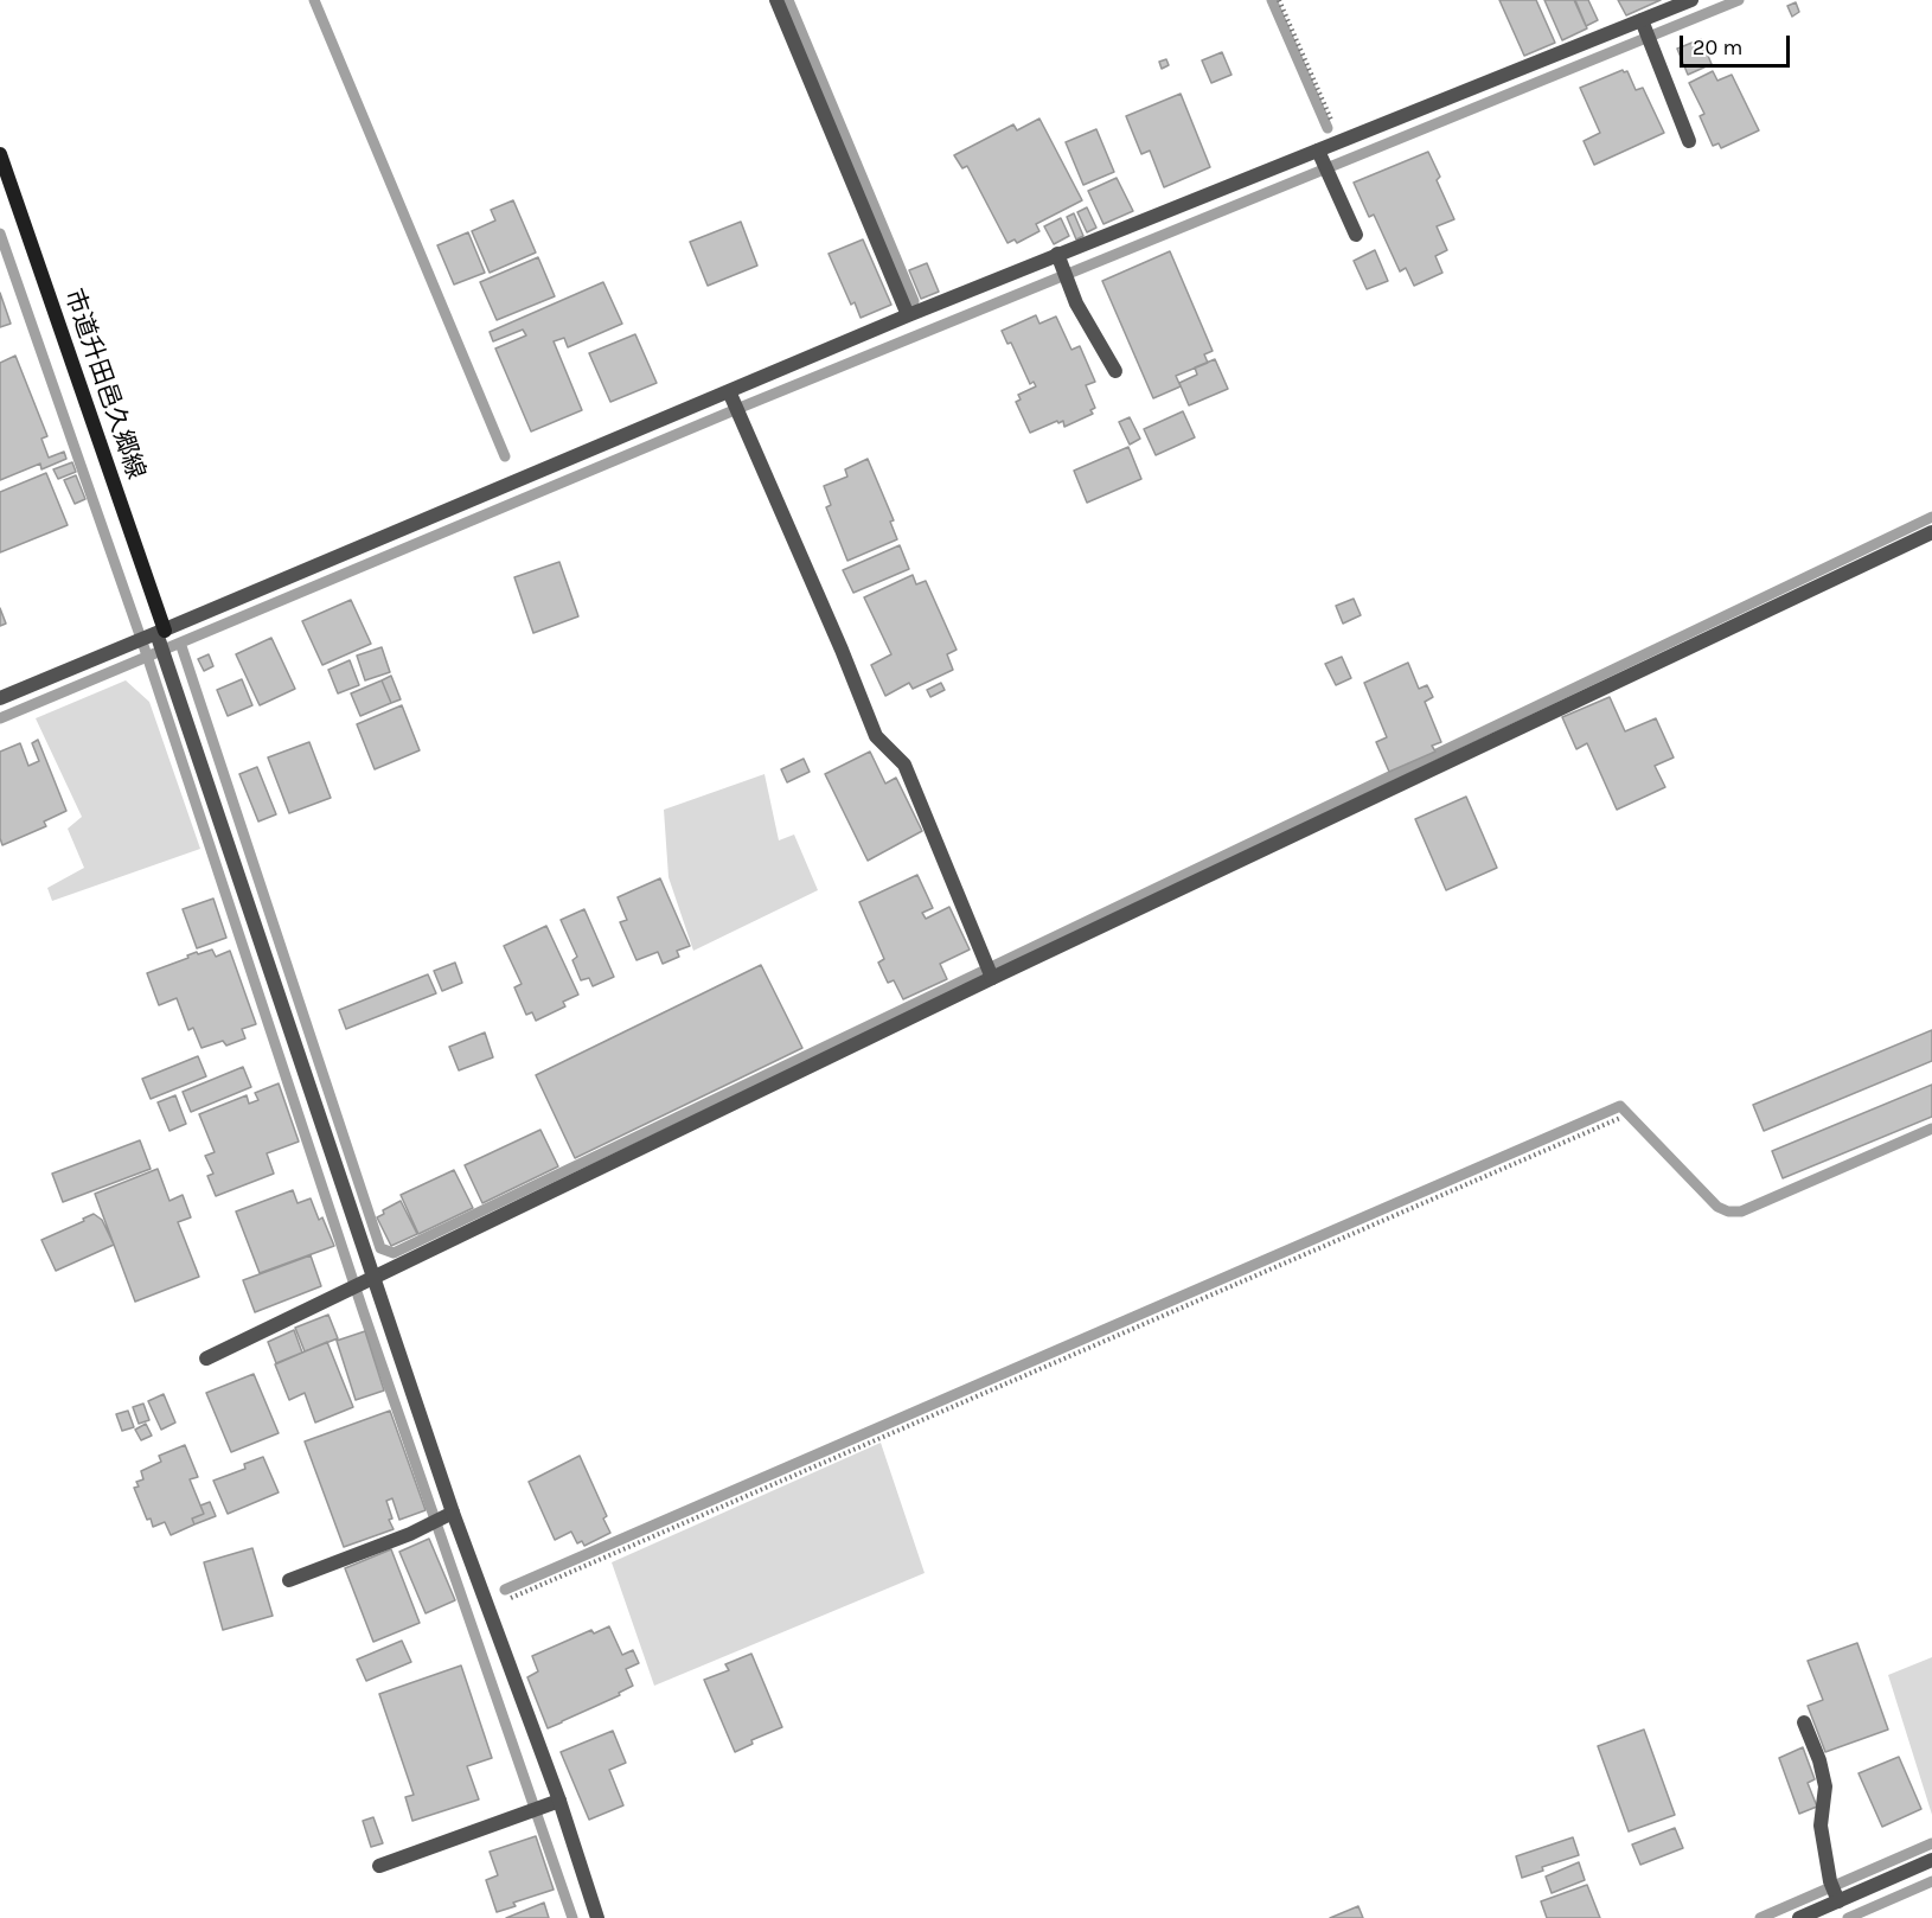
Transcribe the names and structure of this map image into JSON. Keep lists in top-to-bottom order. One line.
{"streets":{"street":["市道升田邑久郷線"]},"scale_bar":"20 m"}
